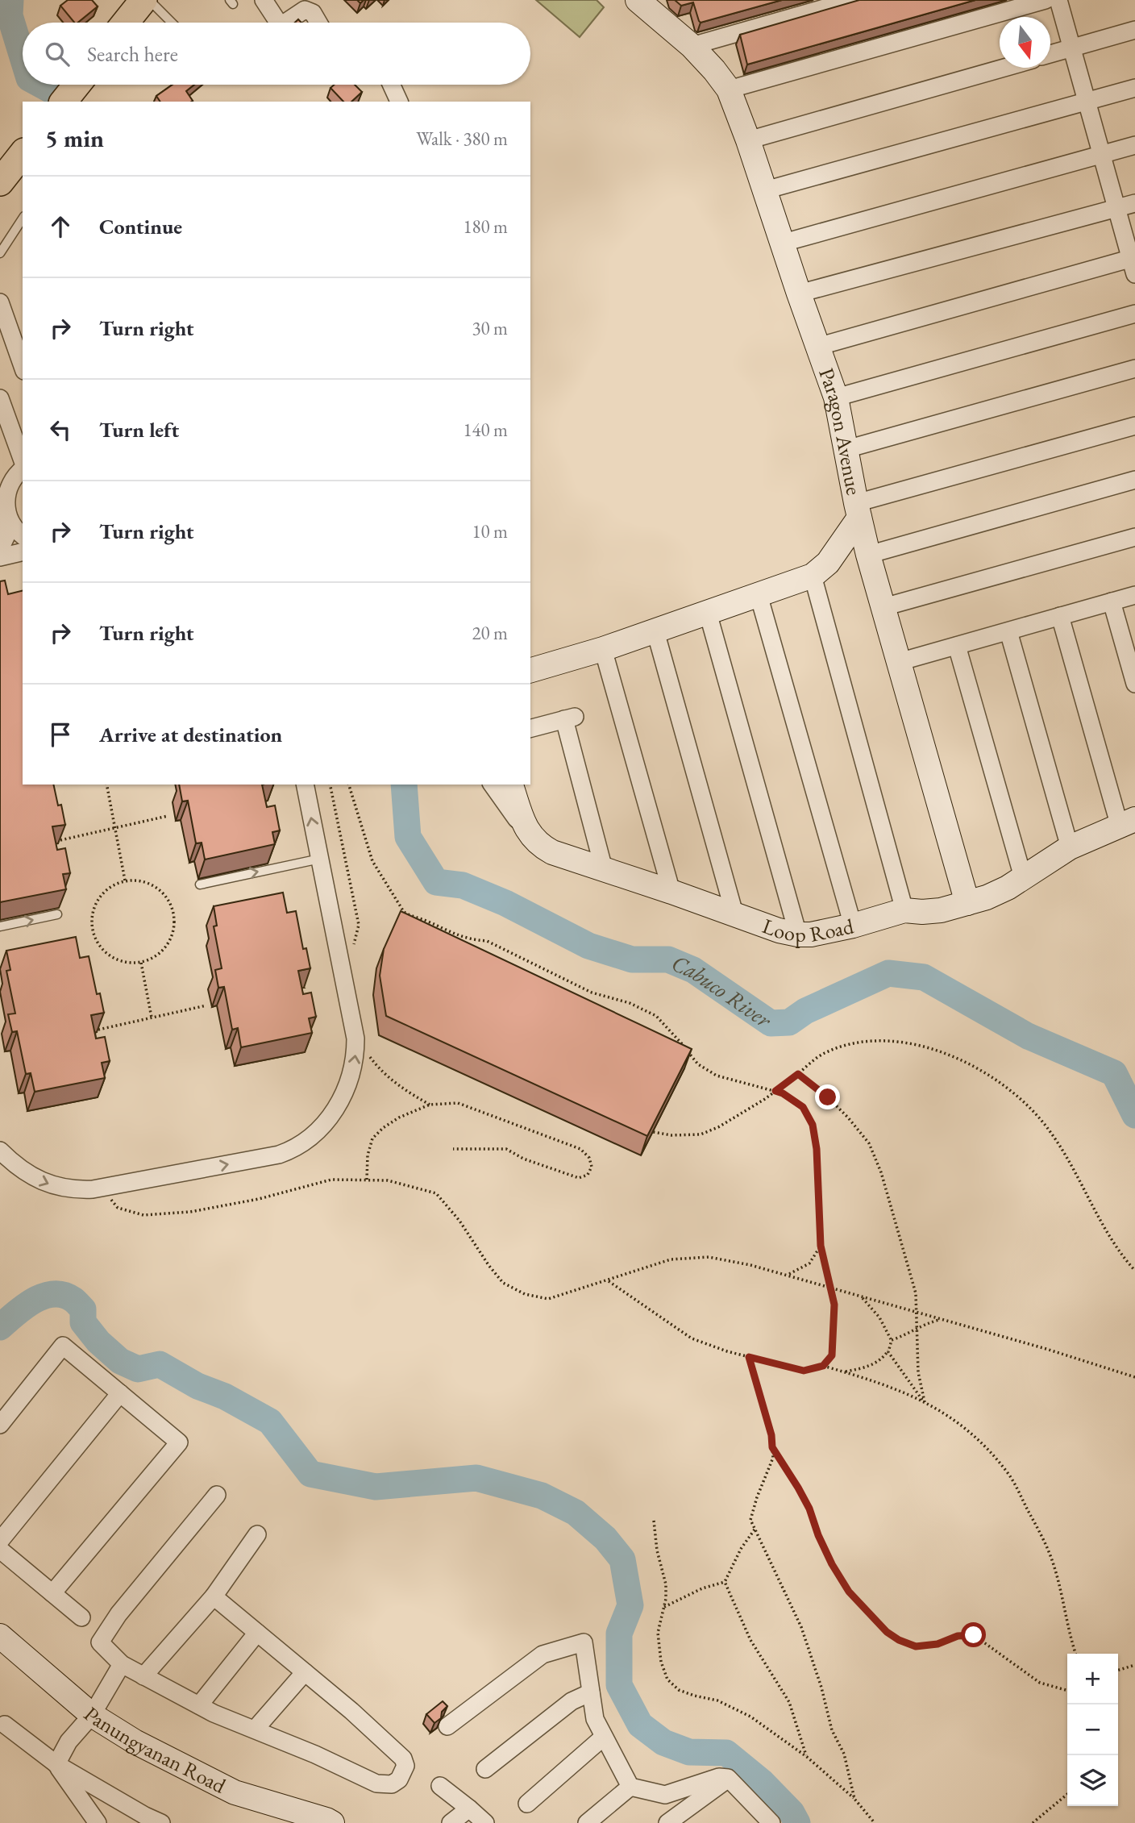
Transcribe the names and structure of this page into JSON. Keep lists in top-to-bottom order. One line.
{"streets":{"street":["Paragon Avenue","Loop Road","Panungyanan Road"]},"crossings":[["Paragon Avenue","Loop Road"]],"water":["Cabuco River"],"north":"bottom","page":{"search":"Search here","heading":["5 min","Walk · 380 m"],"list":[["Continue","180 m"],["Turn right","30 m"],["Turn left","140 m"],["Turn right","10 m"],["Turn right","20 m"],"Arrive at destination"],"map_buttons":["+","−"]}}
